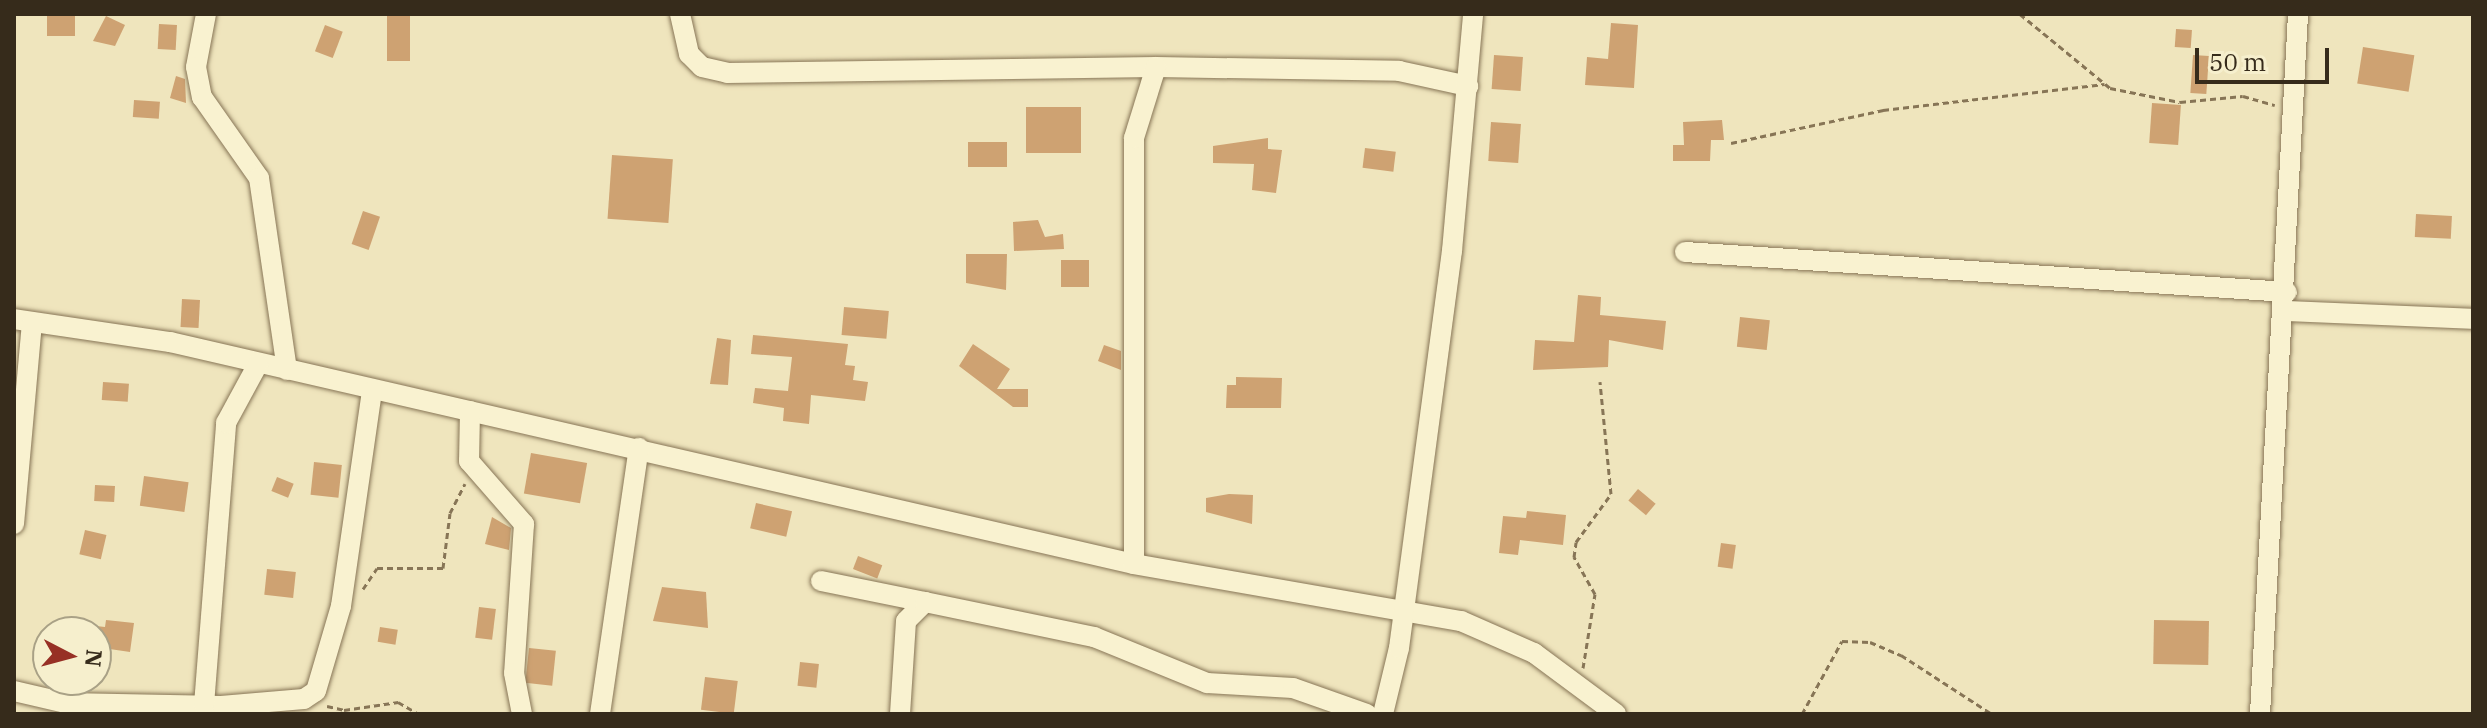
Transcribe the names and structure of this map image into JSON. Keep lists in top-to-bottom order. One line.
{"scale_bar":"50 m","north":"right"}
